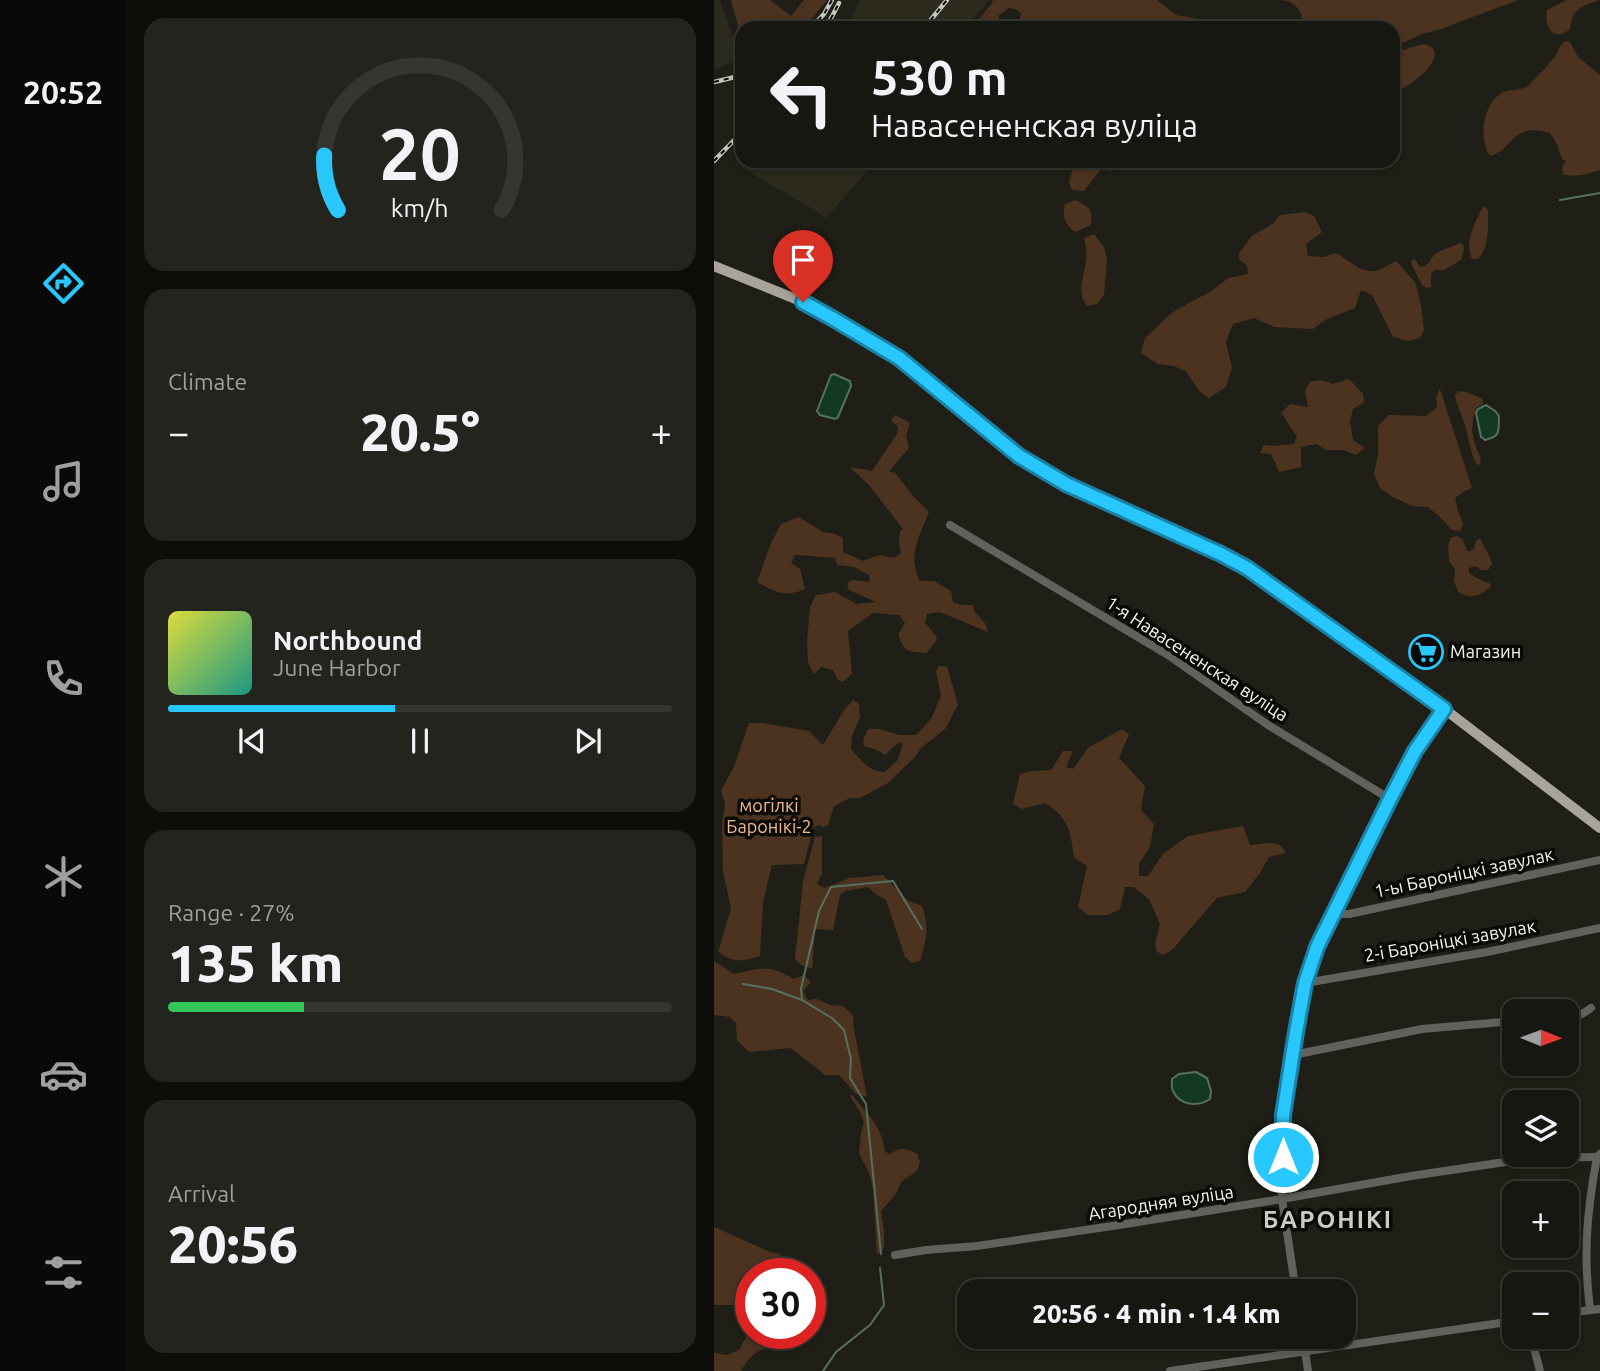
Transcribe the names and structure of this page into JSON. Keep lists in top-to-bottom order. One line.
{"streets":{"street":["1-я Навасененская вуліца","1-ы Бароніцкі завулак","2-і Бароніцкі завулак","Агародняя вуліца"]},"districts":["БАРОНІКІ"],"parks":["могілкі Баронікі-2"],"places":{"supermarket":["Магазин"]},"north":"right","page":{"tabs":"20:52","turn":["530 m","Навасененская вуліца"],"tile":["Climate",["Range · 27%","135 km"],["Arrival","20:56"]],"heat":["−","20.5°","+"],"song":["Northbound","June Harbor"],"map_buttons":["+","−"],"limit":"30","trip":"20:56 · 4 min · 1.4 km","gauge":["20","km/h"]}}
